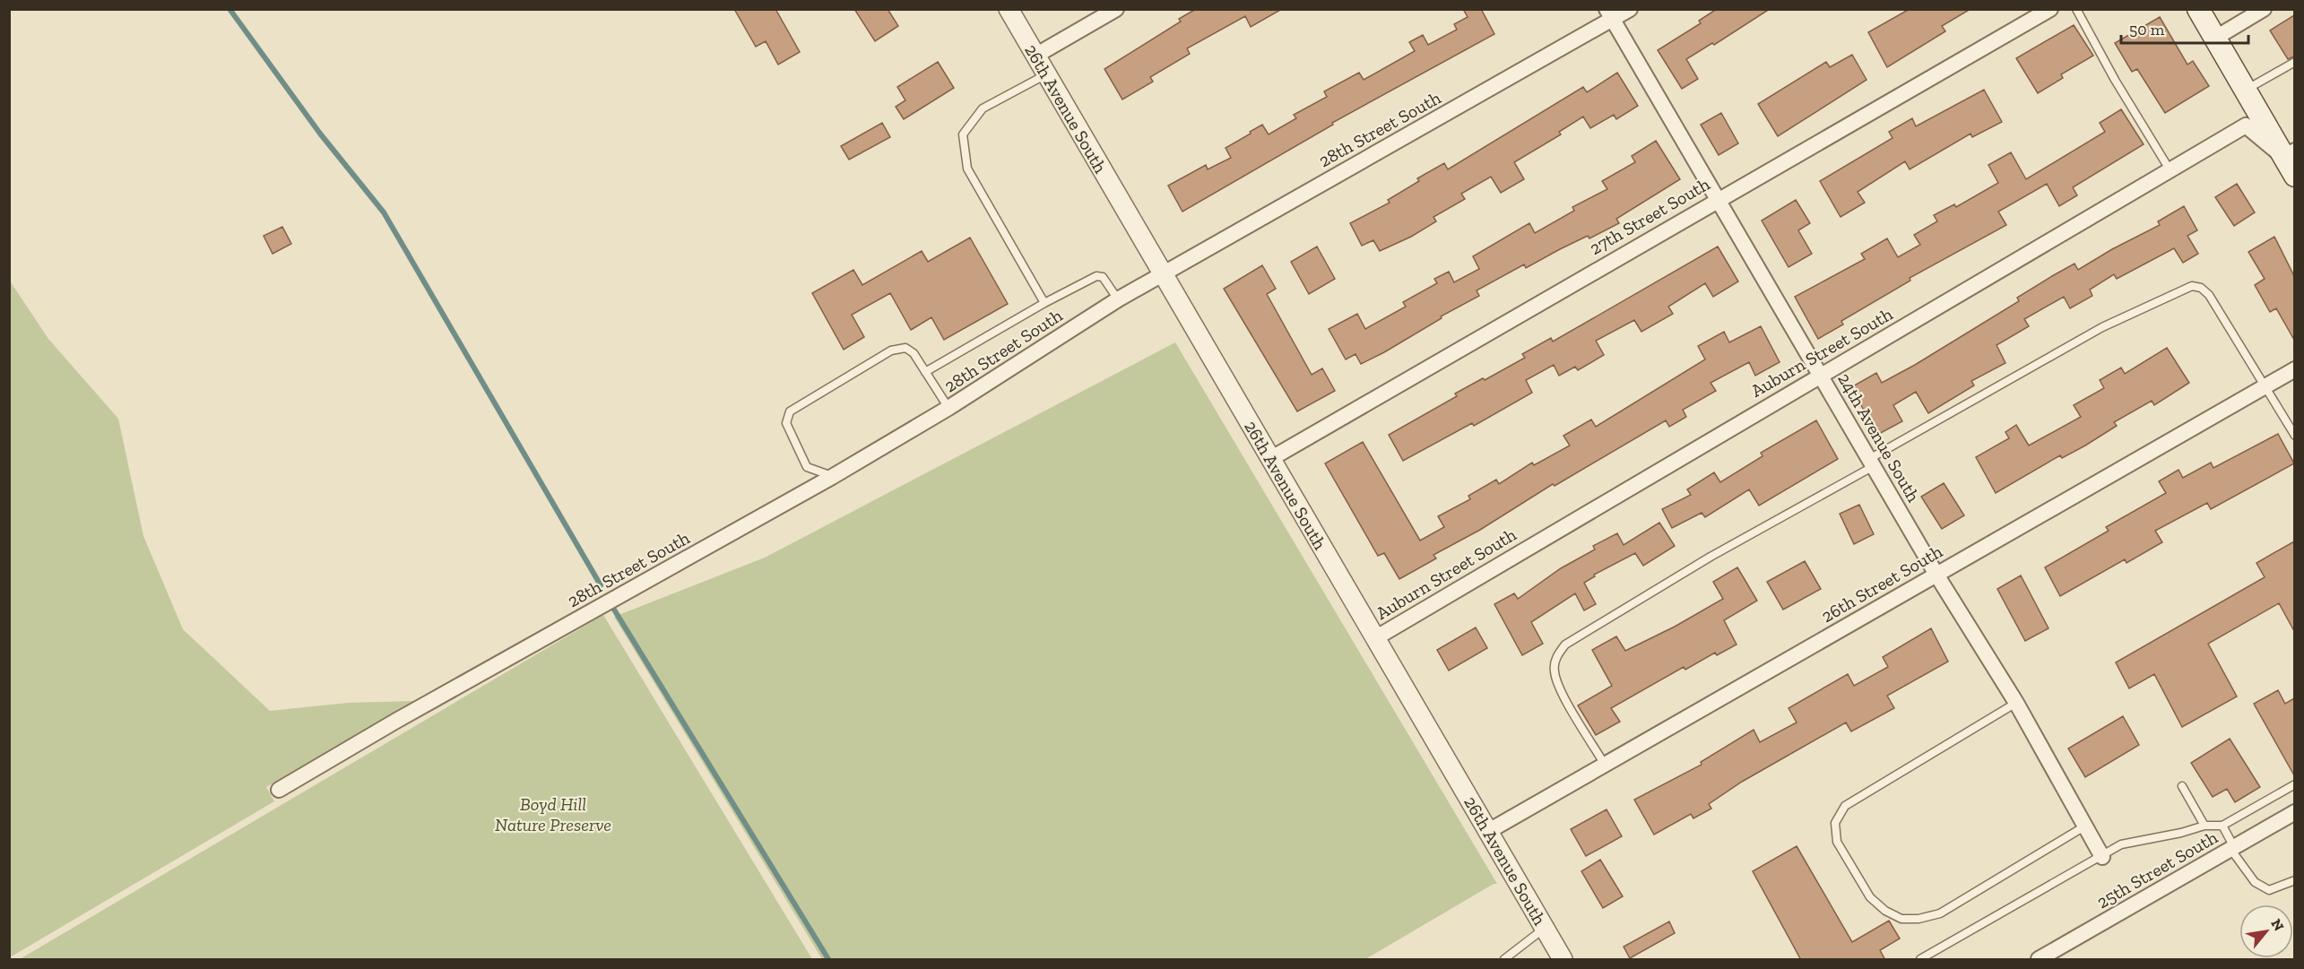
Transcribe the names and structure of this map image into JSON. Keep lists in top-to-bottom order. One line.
{"streets":{"street":["26th Avenue South","28th Street South","27th Street South","Auburn Street South","24th Avenue South","26th Street South","25th Street South"]},"crossings":[["26th Avenue South","28th Street South"],["26th Avenue South","27th Street South"],["26th Avenue South","Auburn Street South"],["26th Avenue South","26th Street South"],["28th Street South","24th Avenue South"],["27th Street South","24th Avenue South"],["Auburn Street South","24th Avenue South"],["24th Avenue South","26th Street South"]],"parks":["Boyd Hill Nature Preserve"],"scale_bar":"50 m","north":"top right"}
